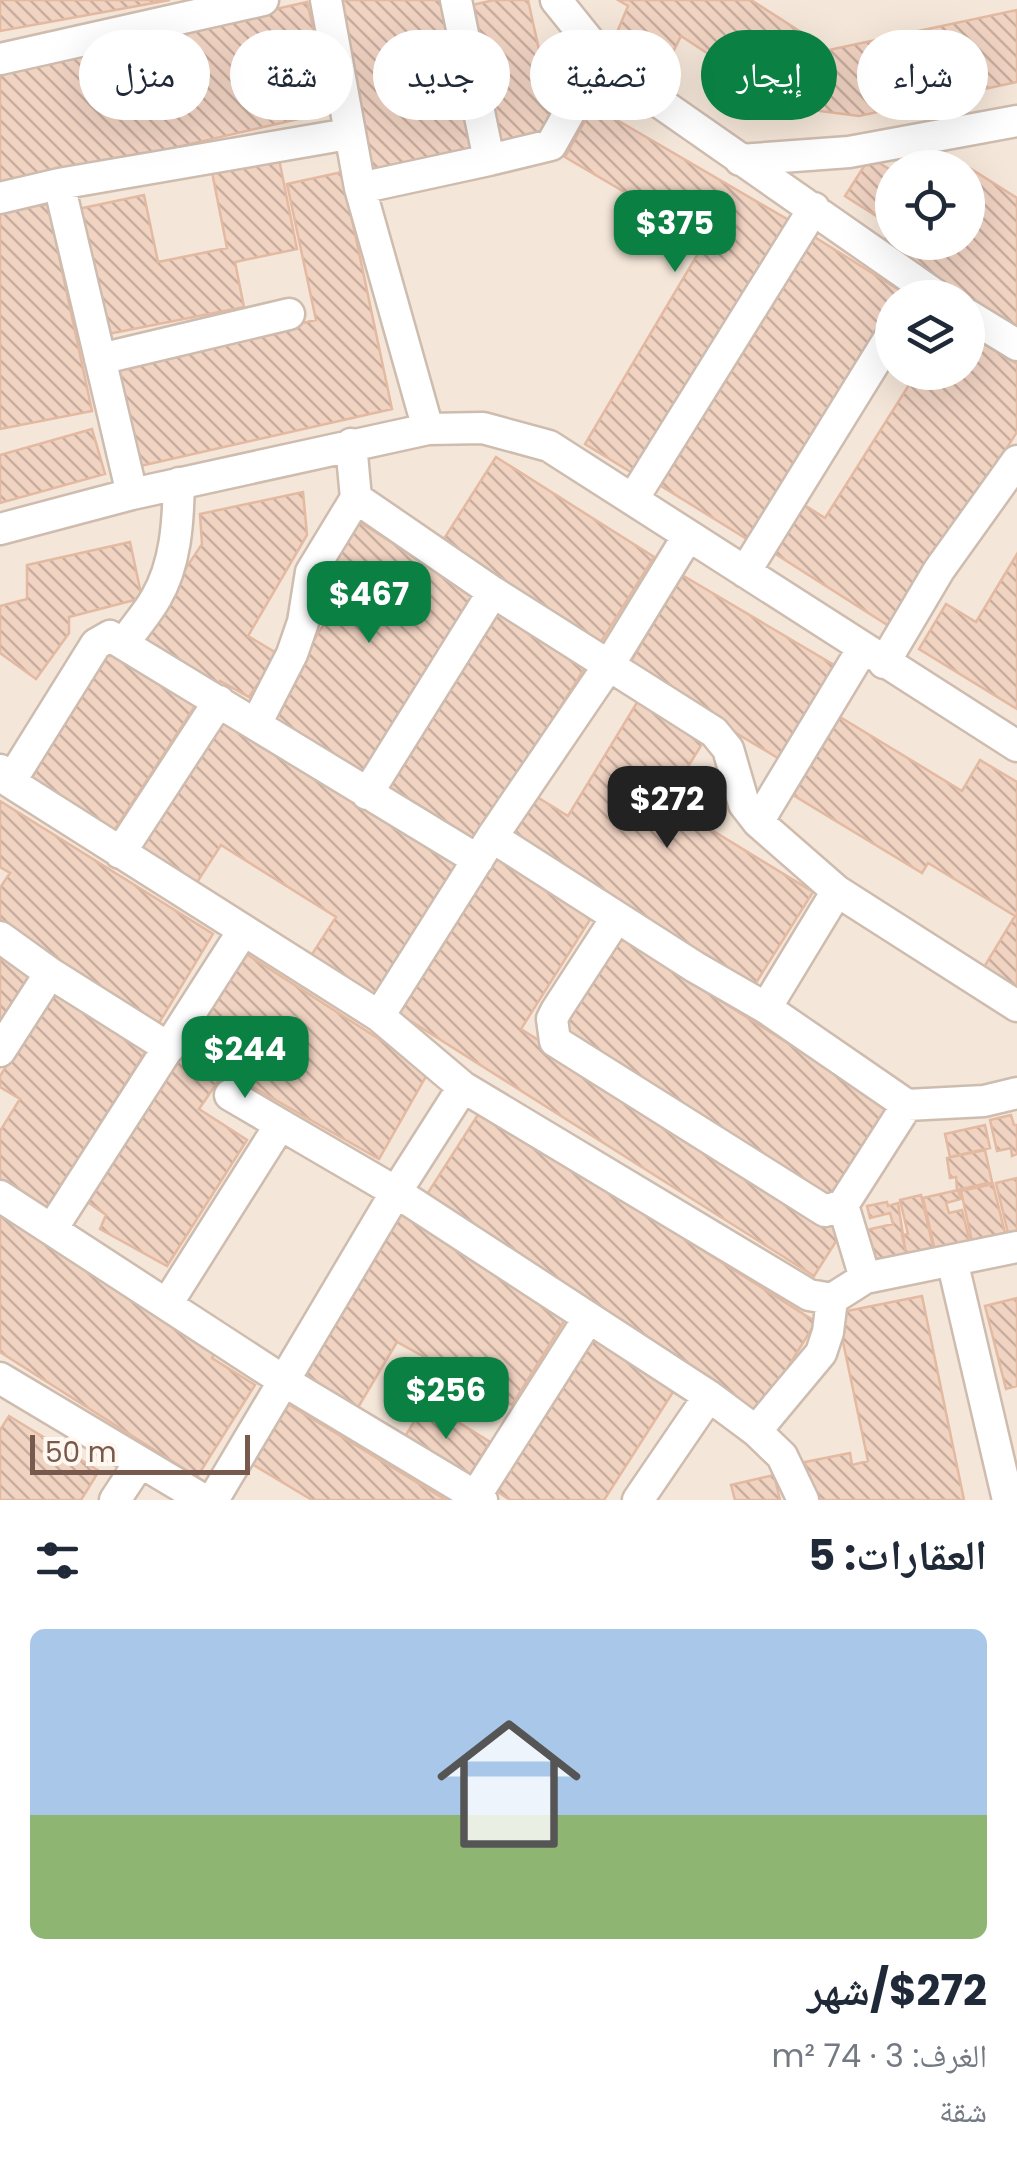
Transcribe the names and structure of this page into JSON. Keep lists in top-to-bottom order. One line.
{"scale_bar":"50 m","page":{"chip":["شراء","إيجار","تصفية","جديد","شقة","منزل"],"price":["$375","$467","$272","$244","$256"],"scale":"50 m","heading":"العقارات: 5","list":[{"name":"$272/شهر","note":"الغرف: 3 · 74 m² · شقة"}]}}
